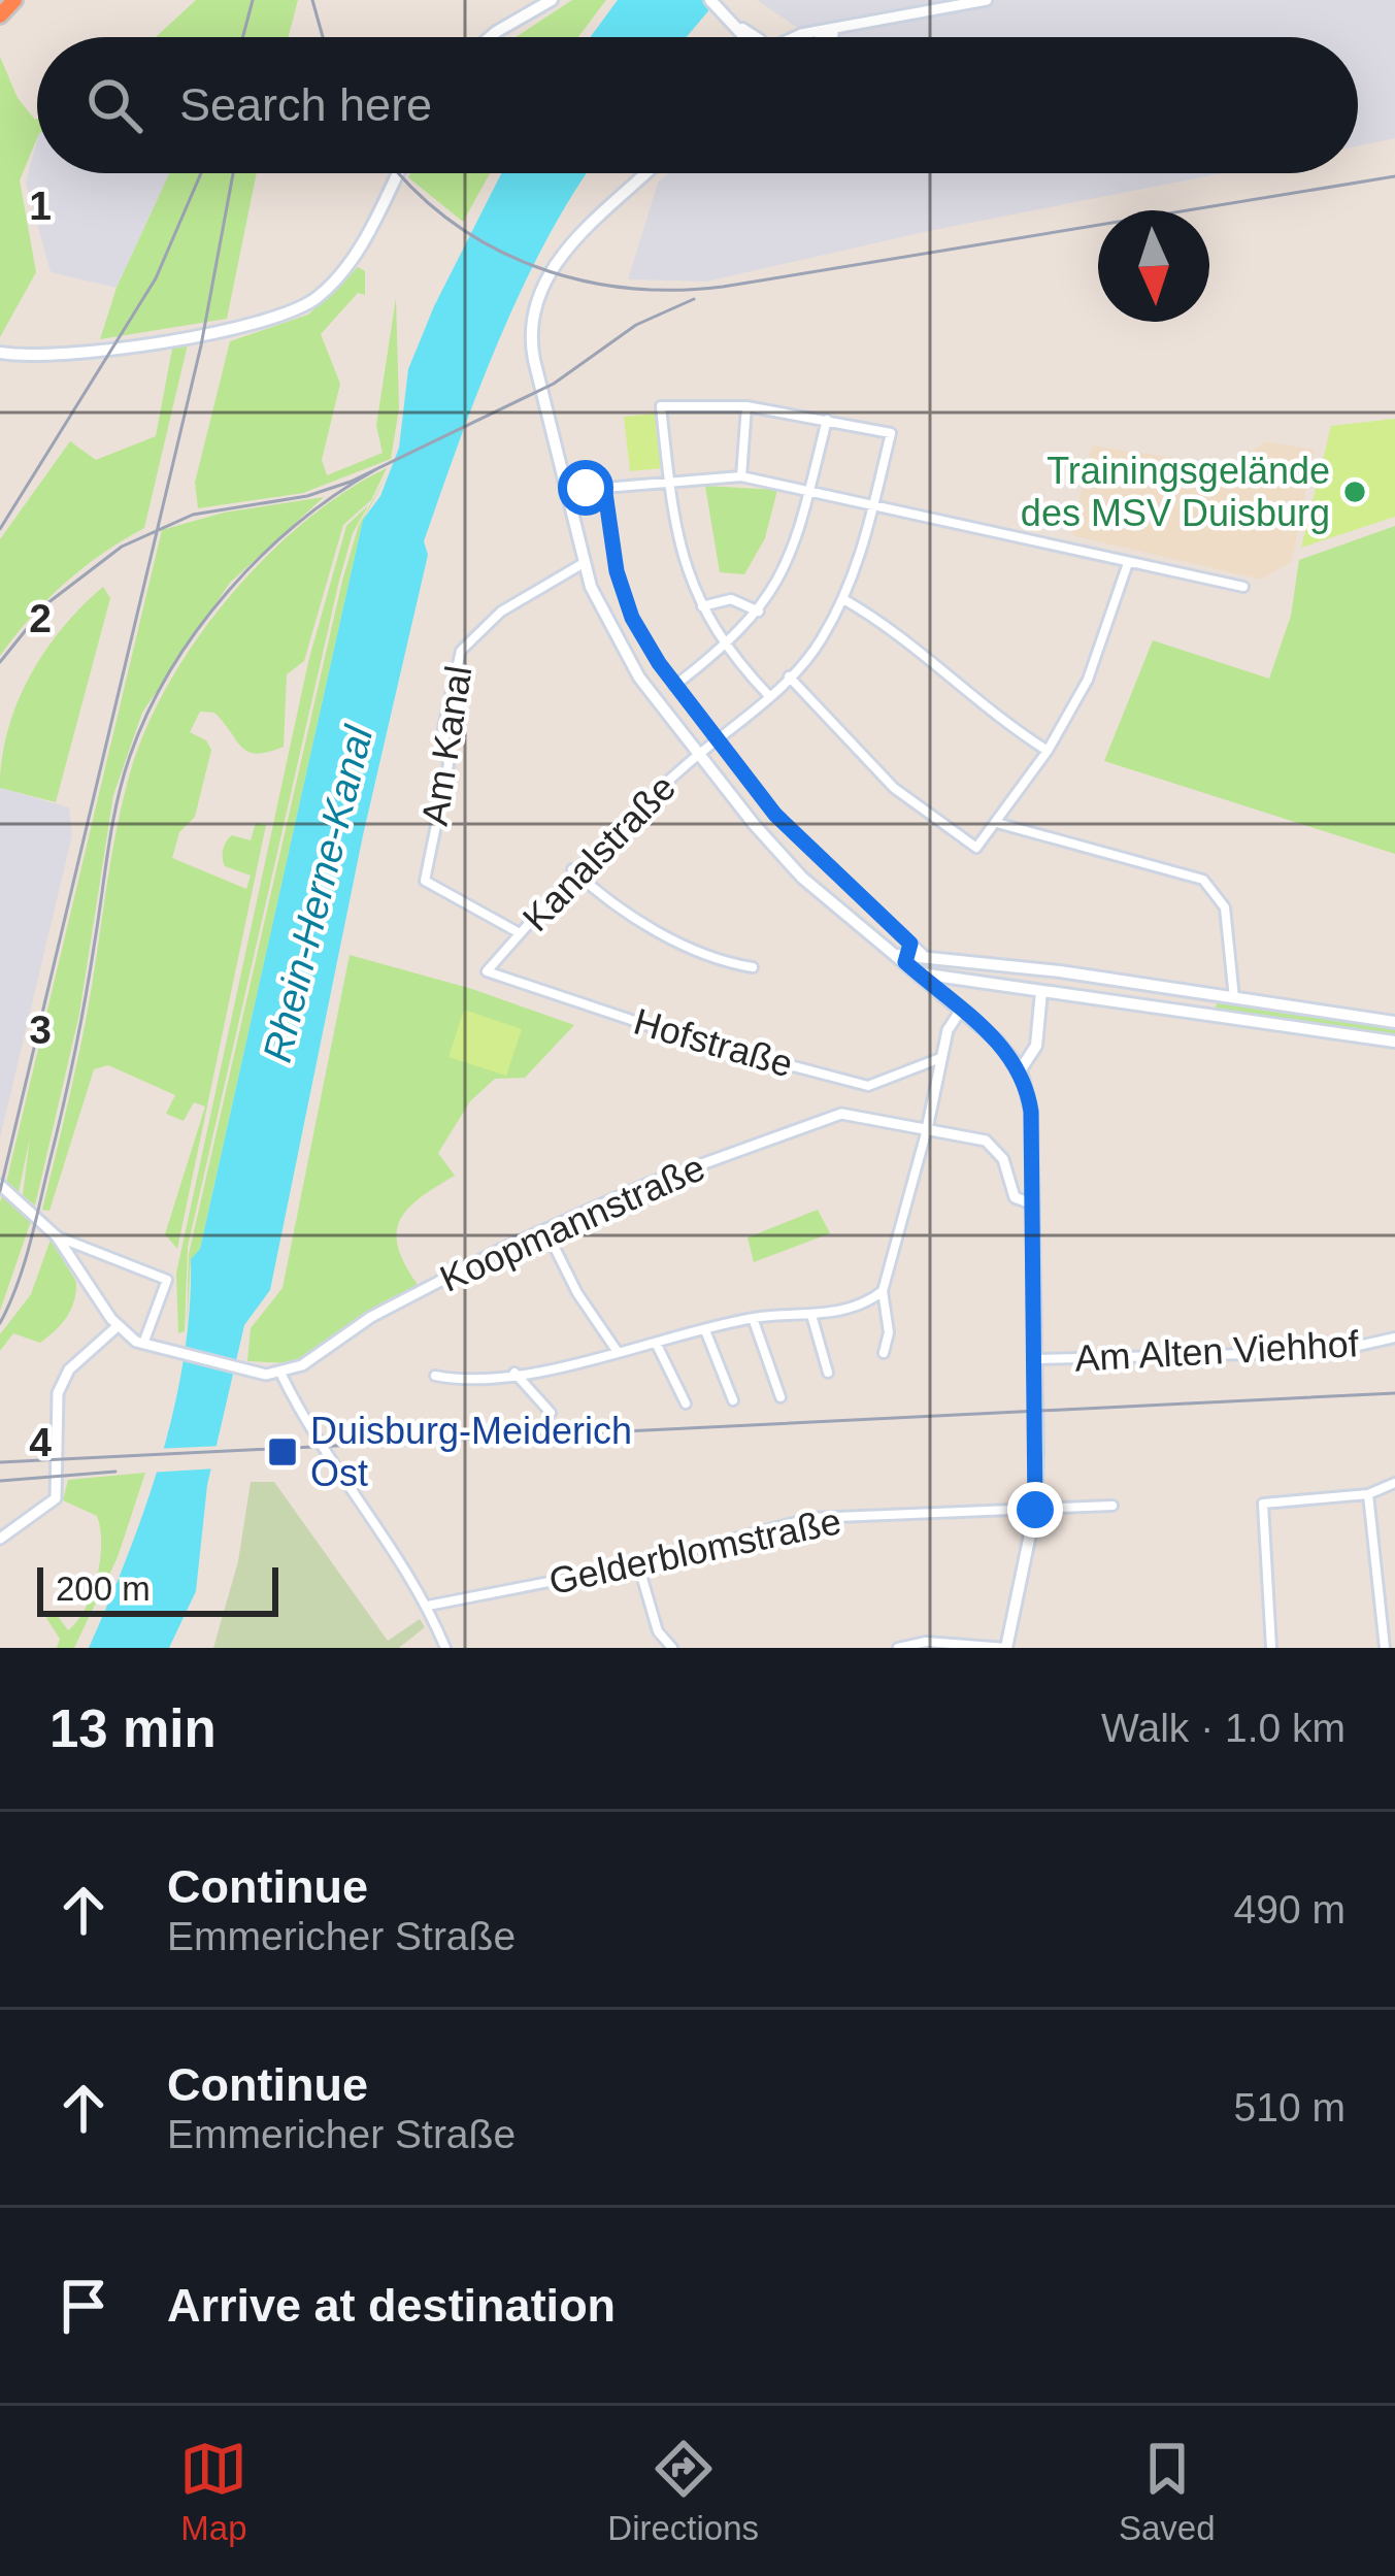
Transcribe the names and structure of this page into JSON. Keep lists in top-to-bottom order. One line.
{"streets":{"street":["Am Kanal","Kanalstraße","Hofstraße","Koopmannstraße","Am Alten Viehhof","Gelderblomstraße"]},"crossings":[["Am Kanal","Kanalstraße"],["Kanalstraße","Hofstraße"]],"water":["Rhein-Herne-Kanal"],"places":{"other":["Trainingsgelände des MSV Duisburg"],"transit":["Duisburg-Meiderich Ost"]},"scale_bar":"200 m","north":"bottom","page":{"search":"Search here","scale":"200 m","heading":["13 min","Walk · 1.0 km"],"list":[["Continue","Emmericher Straße","490 m"],["Continue","Emmericher Straße","510 m"],"Arrive at destination"],"nav":["Map","Directions","Saved"]},"grid":{"rows":["1","2","3","4"]}}
